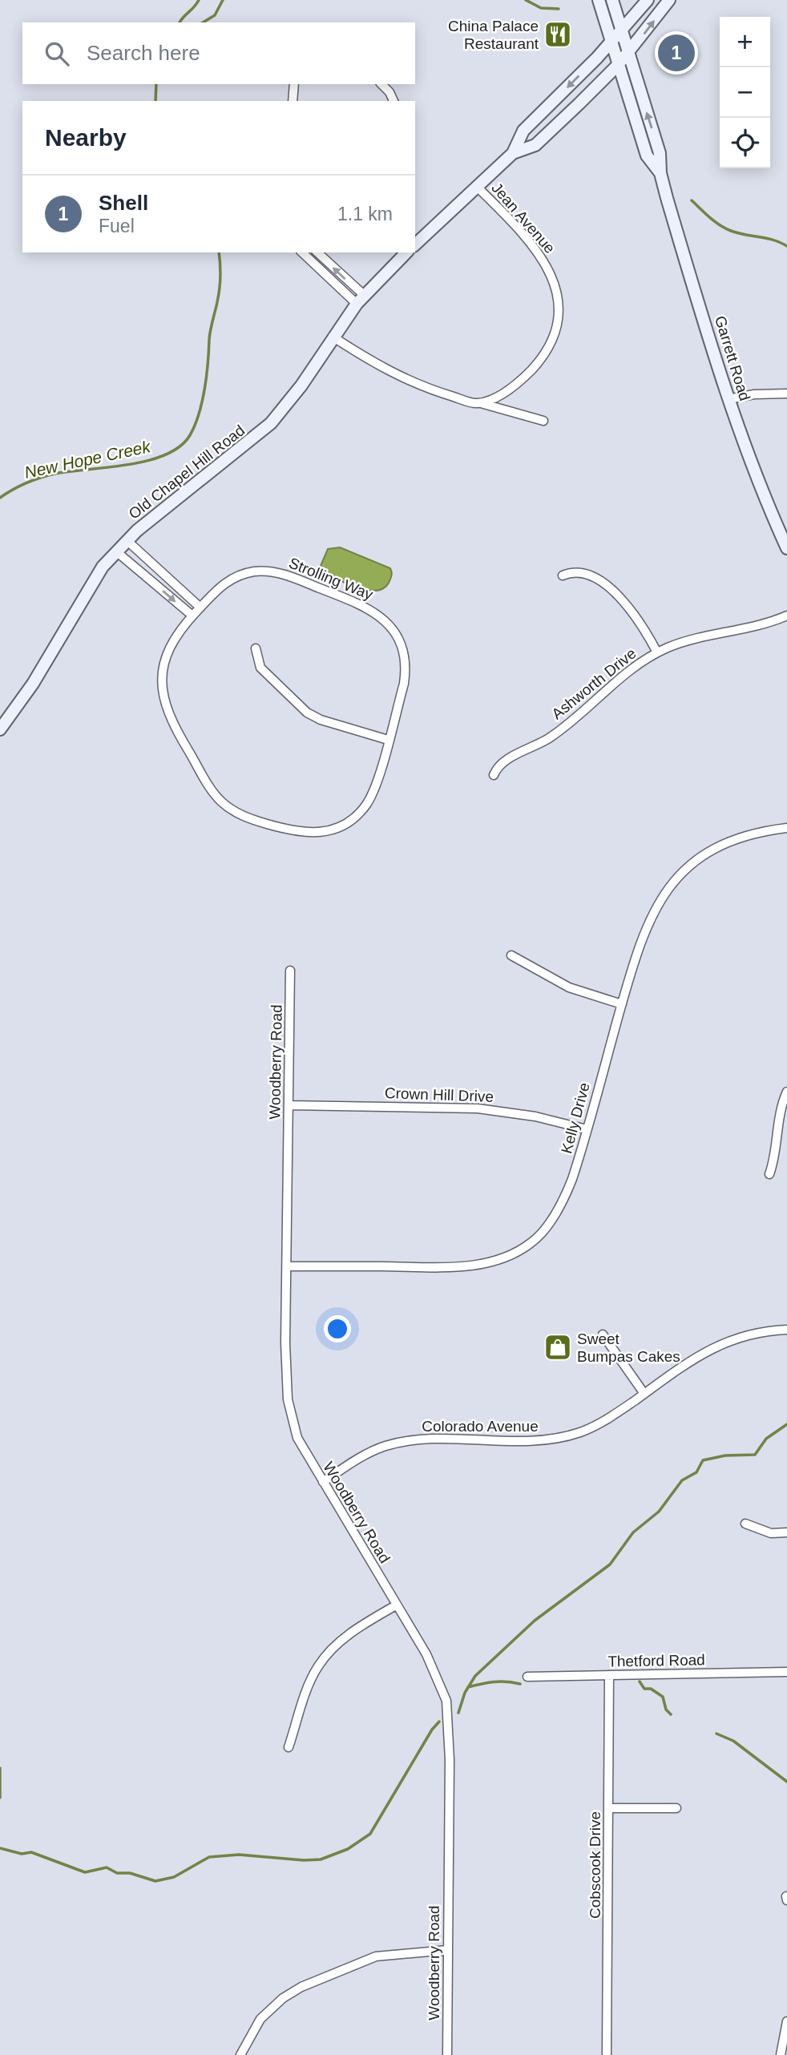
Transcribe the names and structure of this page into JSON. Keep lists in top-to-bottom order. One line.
{"streets":{"main road":["Garrett Road","Old Chapel Hill Road"],"street":["Jean Avenue","Strolling Way","Ashworth Drive","Woodberry Road","Crown Hill Drive","Kelly Drive","Colorado Avenue","Thetford Road","Cobscook Drive"]},"crossings":[["Woodberry Road","Crown Hill Drive"],["Woodberry Road","Kelly Drive"],["Woodberry Road","Colorado Avenue"],["Crown Hill Drive","Kelly Drive"],["Thetford Road","Cobscook Drive"]],"water":["New Hope Creek"],"places":{"restaurant":["China Palace Restaurant"],"shop":["Sweet Bumpas Cakes"]},"page":{"map_buttons":["+","−"],"search":"Search here","pins":"1","heading":"Nearby","list":[{"mark":"1","name":"Shell","note":"Fuel","value":"1.1 km"}]}}
